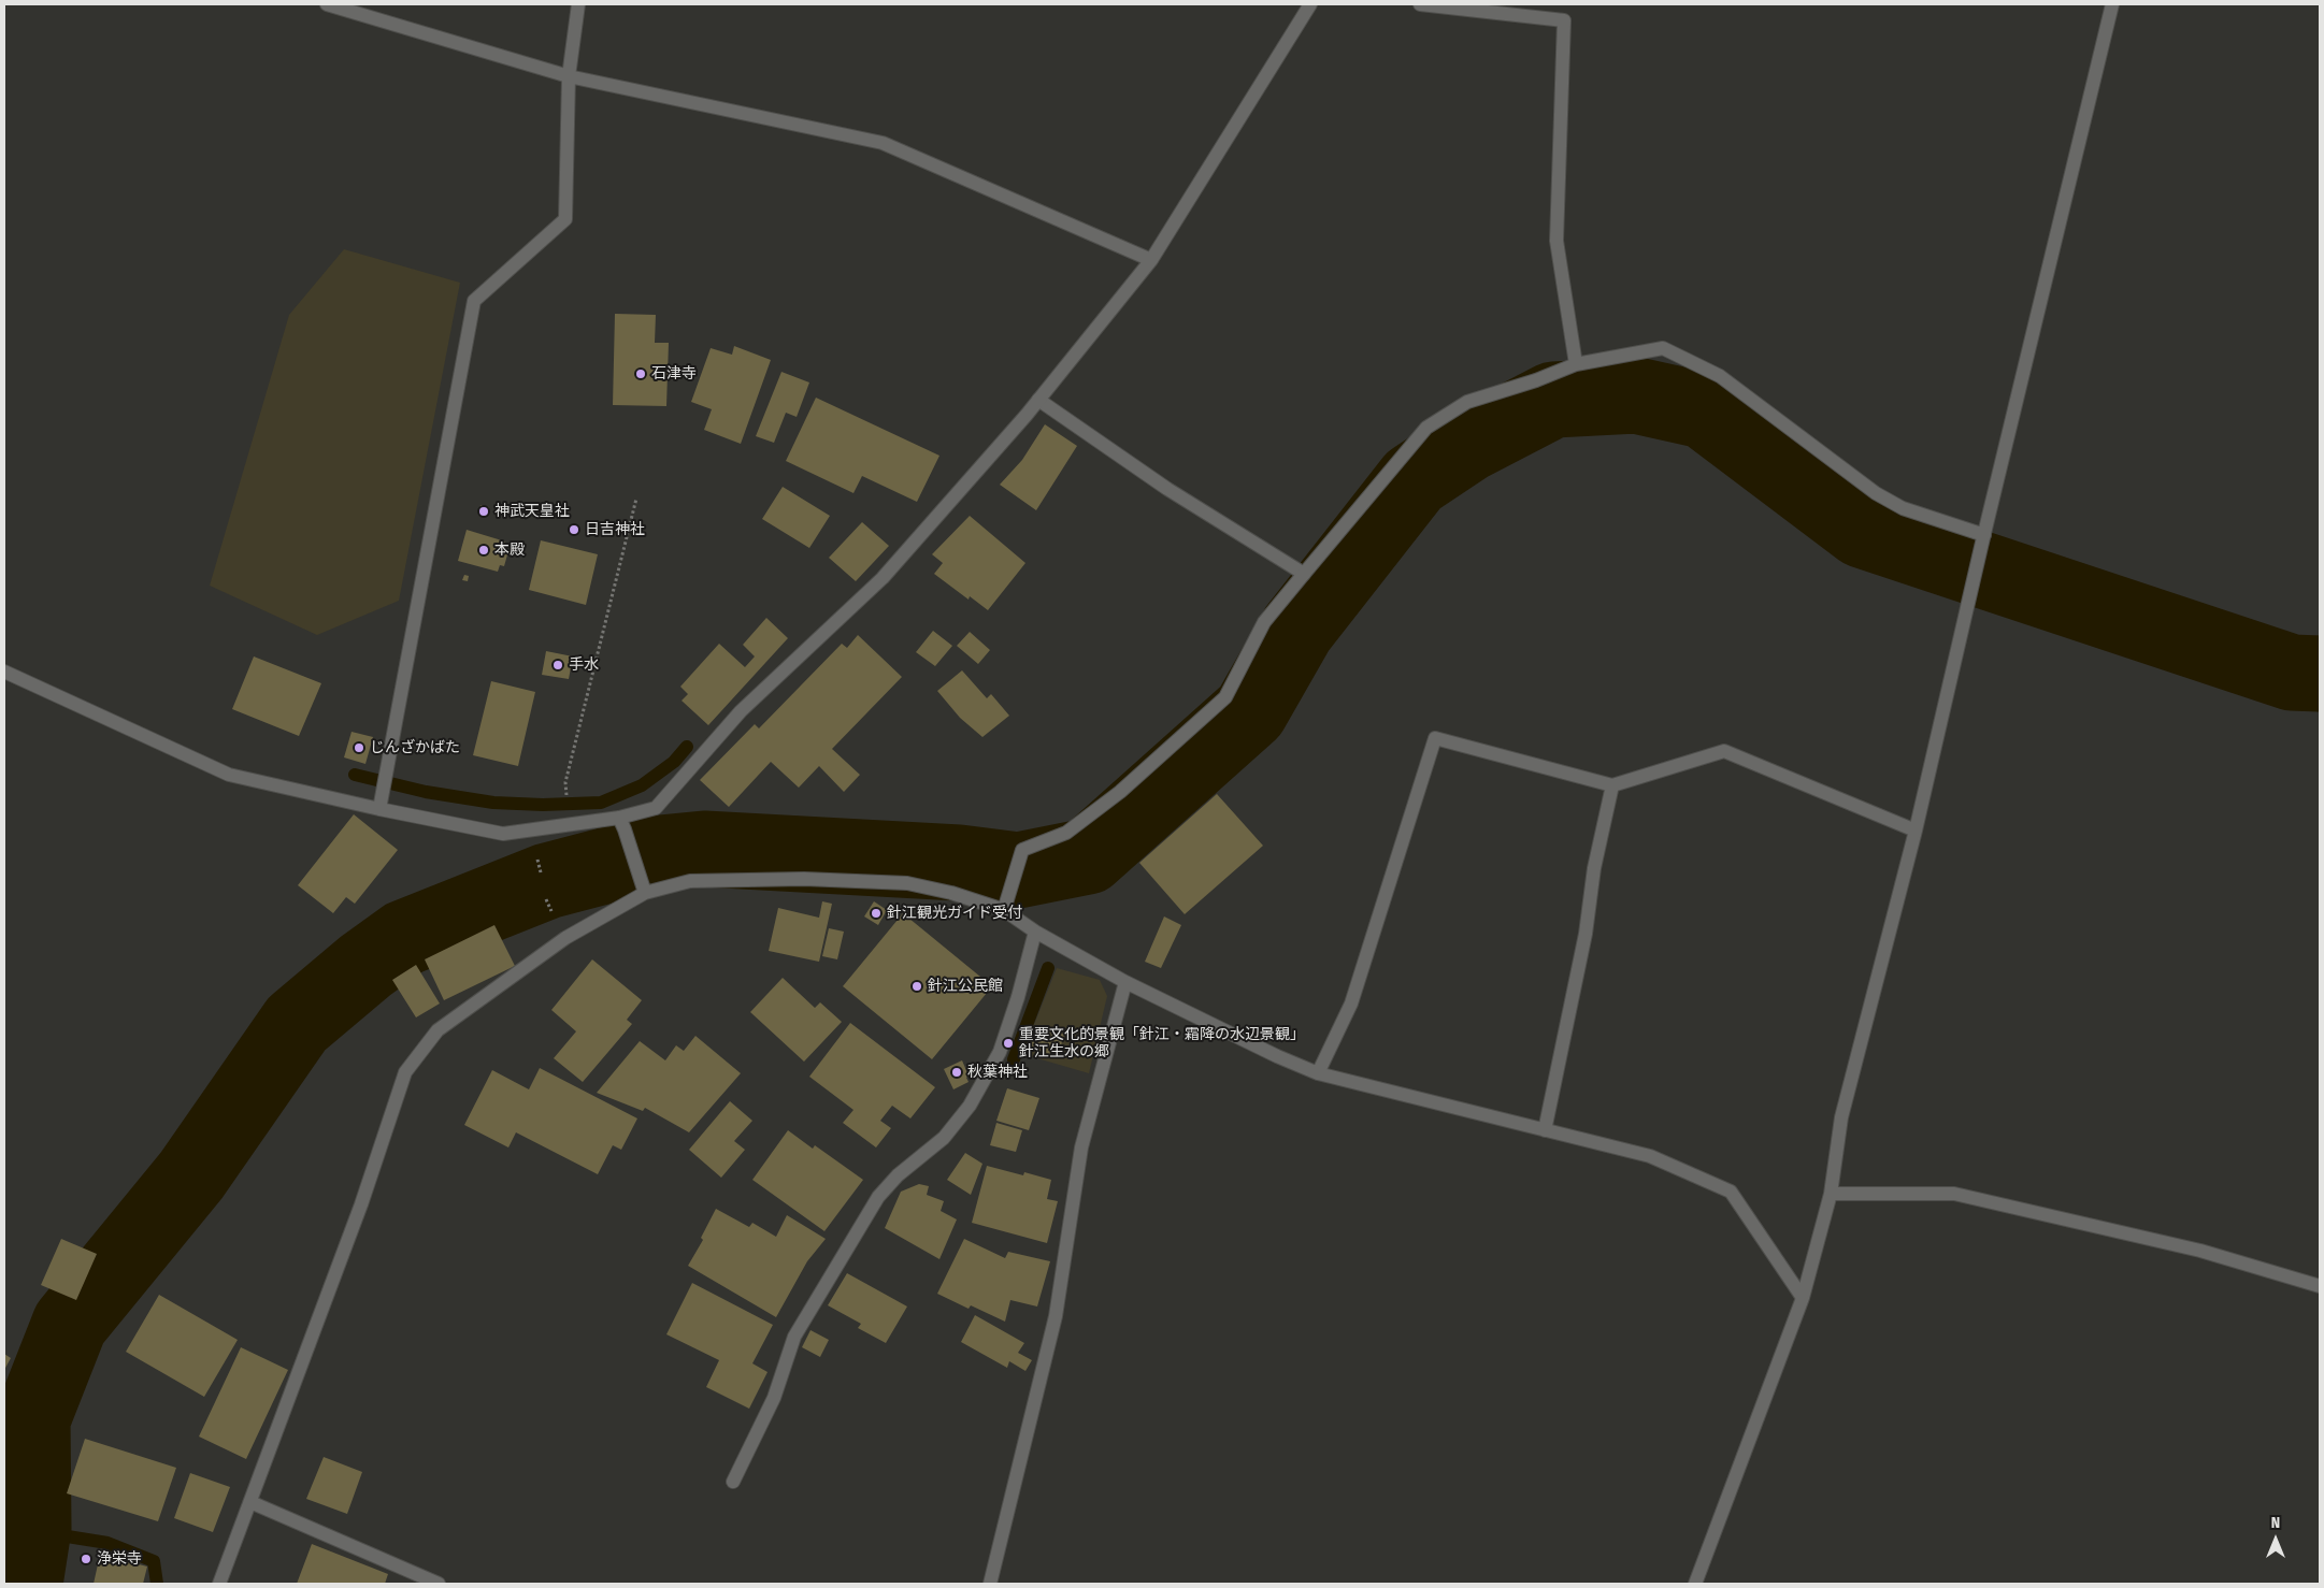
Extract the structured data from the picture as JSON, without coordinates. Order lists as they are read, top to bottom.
{
  "places": [
    "石津寺",
    "神武天皇社",
    "日吉神社",
    "本殿",
    "手水",
    "じんざかばた",
    "針江観光ガイド受付",
    "針江公民館",
    "重要文化的景観「針江・霜降の水辺景観」 針江生水の郷",
    "秋葉神社",
    "浄栄寺"
  ],
  "north": "top"
}
